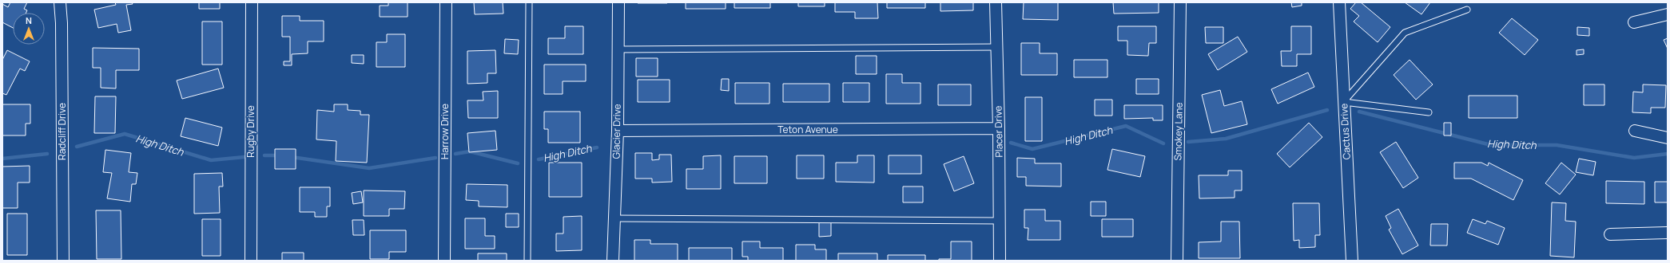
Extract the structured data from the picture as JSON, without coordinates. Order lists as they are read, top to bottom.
{
  "streets": {
    "street": [
      "Teton Avenue",
      "Radcliff Drive",
      "Rugby Drive",
      "Harrow Drive",
      "Glacier Drive",
      "Placer Drive",
      "Smokey Lane",
      "Cactus Drive"
    ]
  },
  "crossings": [
    ["Teton Avenue", "Glacier Drive"],
    ["Teton Avenue", "Placer Drive"]
  ],
  "water": ["High Ditch"],
  "north": "top"
}
